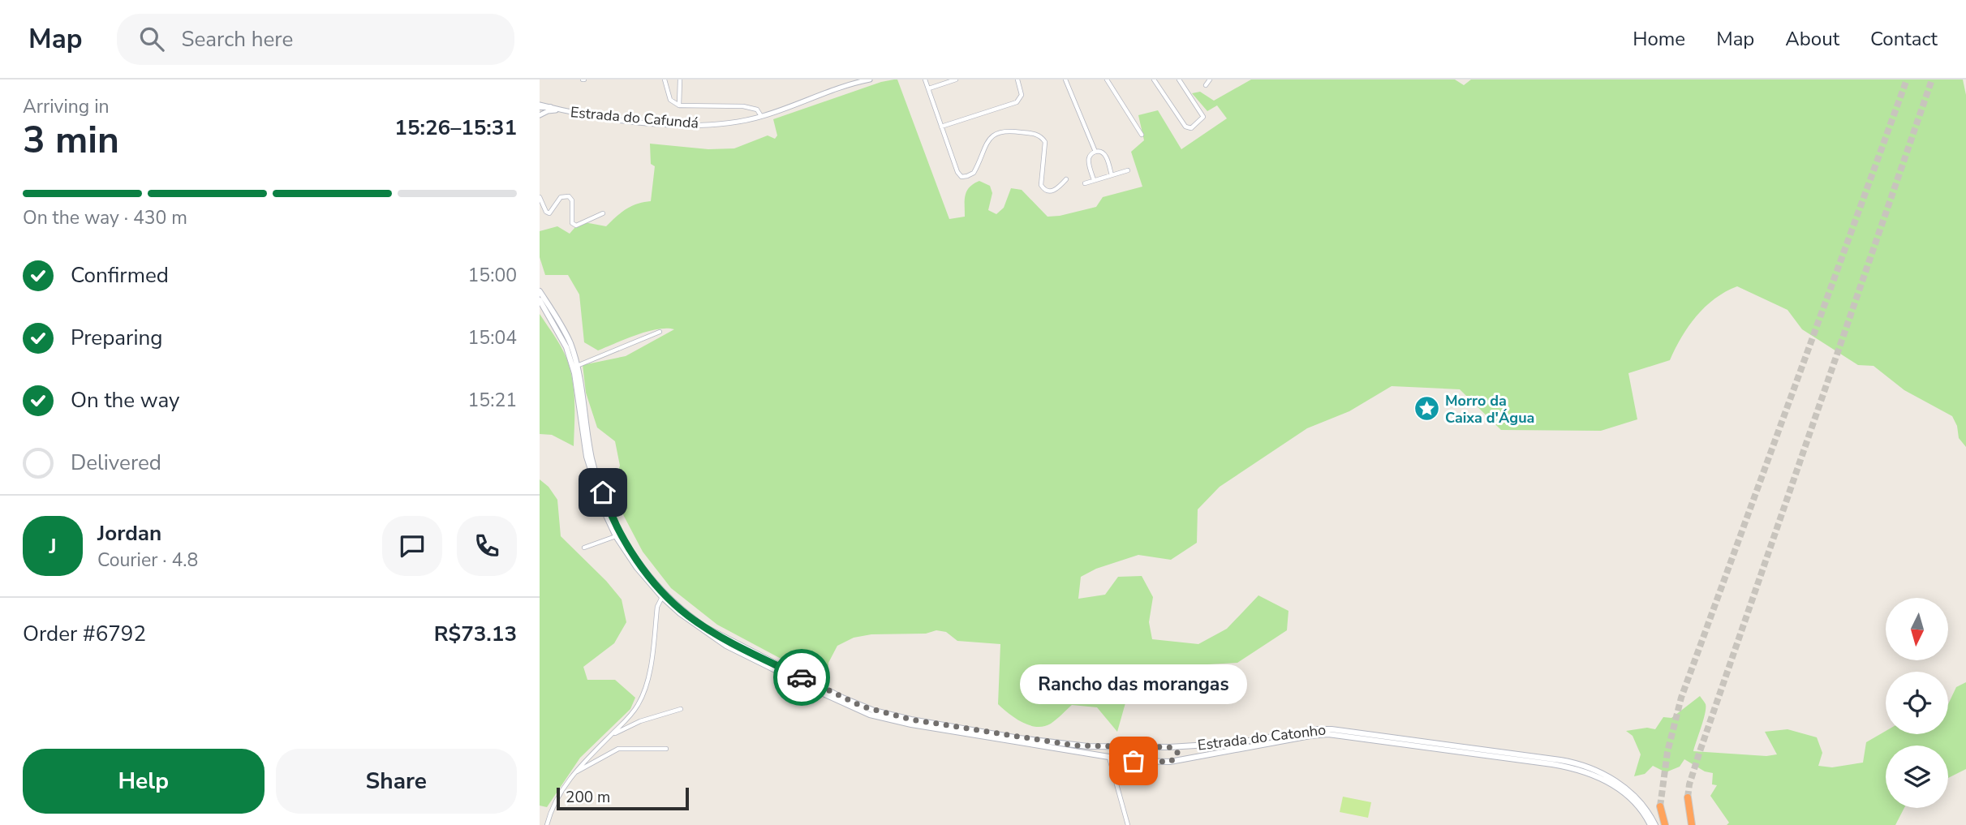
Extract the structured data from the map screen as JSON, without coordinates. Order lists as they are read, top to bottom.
{
  "streets": {
    "main road": ["Estrada do Catonho"],
    "street": ["Estrada do Cafundá"]
  },
  "places": {
    "place": ["Morro da Caixa d'Água"],
    "other": ["Rancho das morangas"]
  },
  "scale_bar": "200 m",
  "north": "bottom",
  "page": {
    "header": "Map",
    "search": "Search here",
    "nav": [
      "Home",
      "Map",
      "About",
      "Contact"
    ],
    "heading": ["3 min", "Arriving in", "15:26–15:31"],
    "panel": [
      "Jordan",
      "Courier · 4.8",
      "Order #6792",
      "R$73.13"
    ],
    "bar": "On the way · 430 m",
    "list": [
      ["Confirmed", "15:00"],
      ["Preparing", "15:04"],
      ["On the way", "15:21"],
      "Delivered"
    ],
    "round": "J",
    "bubble": "Rancho das morangas",
    "buttons": ["Help", "Share"],
    "scale": "200 m"
  }
}
